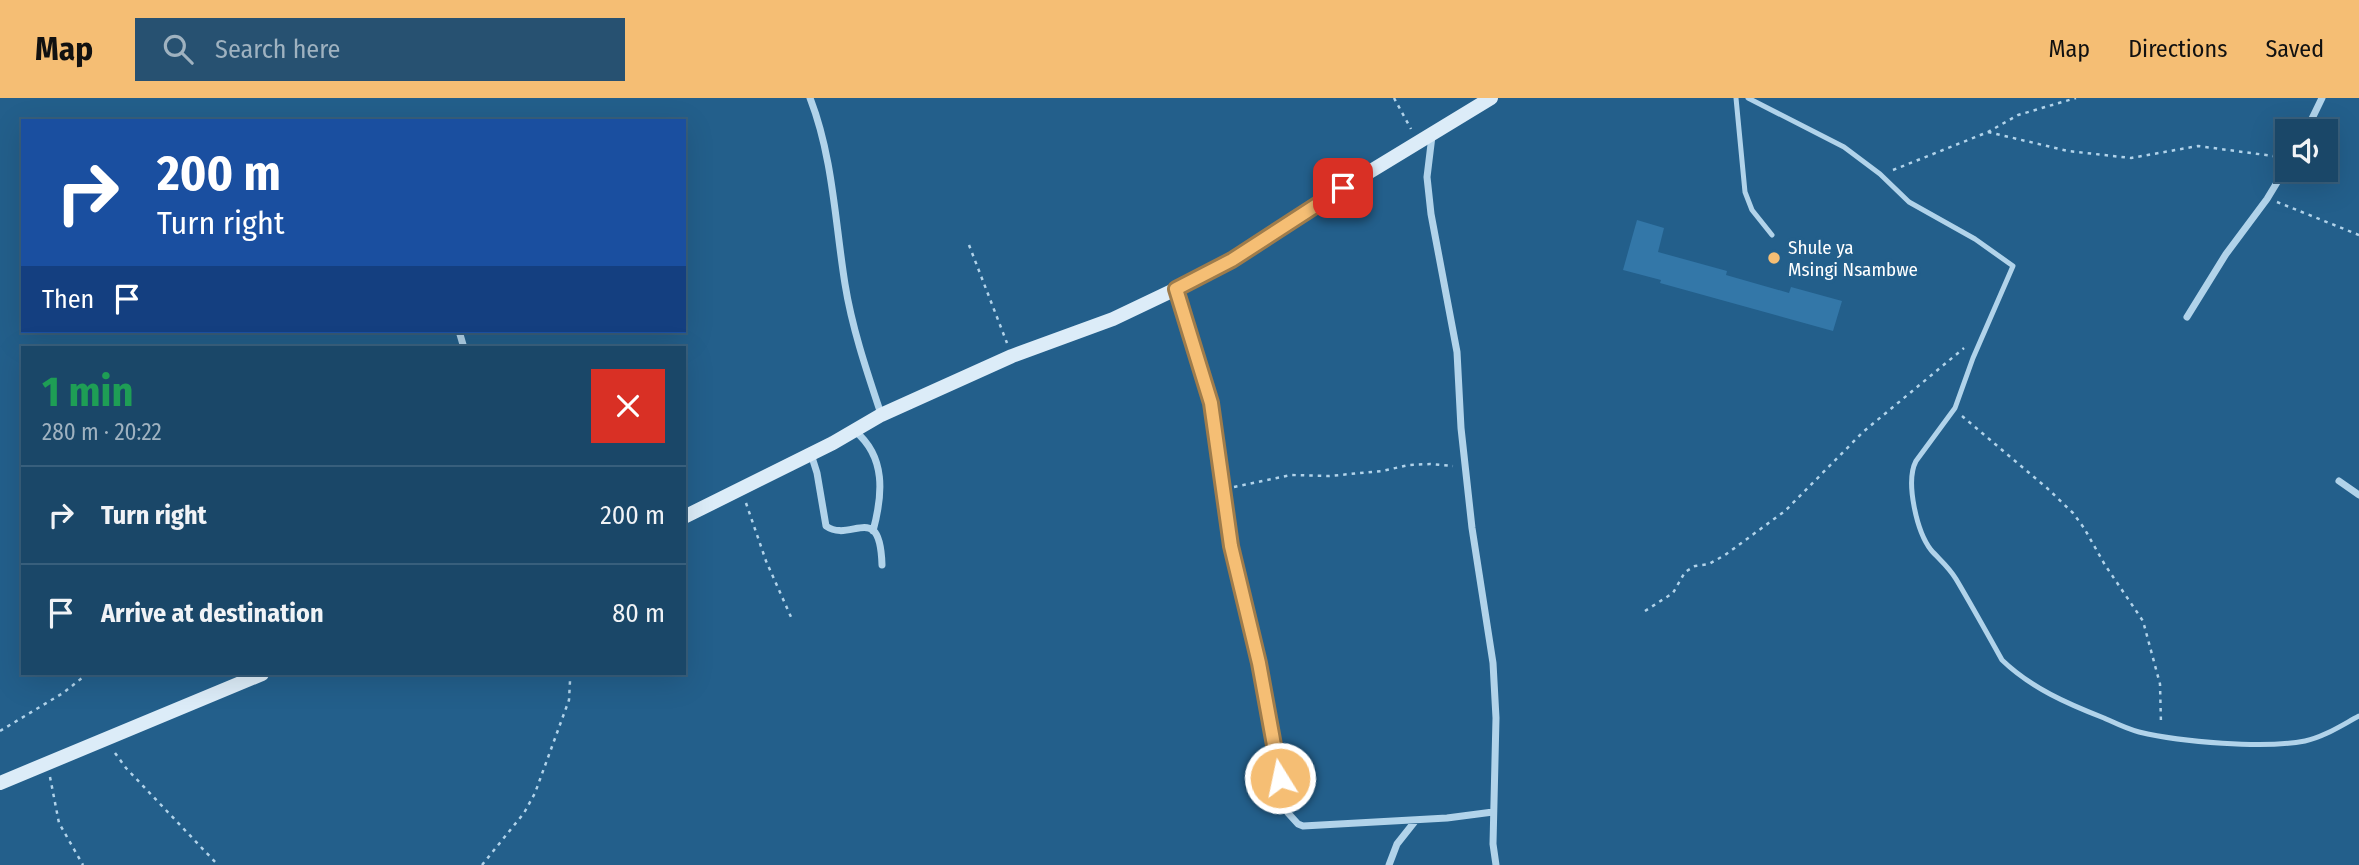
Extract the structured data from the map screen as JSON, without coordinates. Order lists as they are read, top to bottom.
{
  "places": ["Shule ya Msingi Nsambwe"],
  "page": {
    "header": "Map",
    "search": "Search here",
    "nav": ["Map", "Directions", "Saved"],
    "turn": ["200 m", "Turn right"],
    "then": "Then",
    "heading": ["1 min", "280 m · 20:22"],
    "list": [
      {
        "name": "Turn right",
        "value": "200 m"
      },
      {
        "name": "Arrive at destination",
        "value": "80 m"
      }
    ]
  }
}
